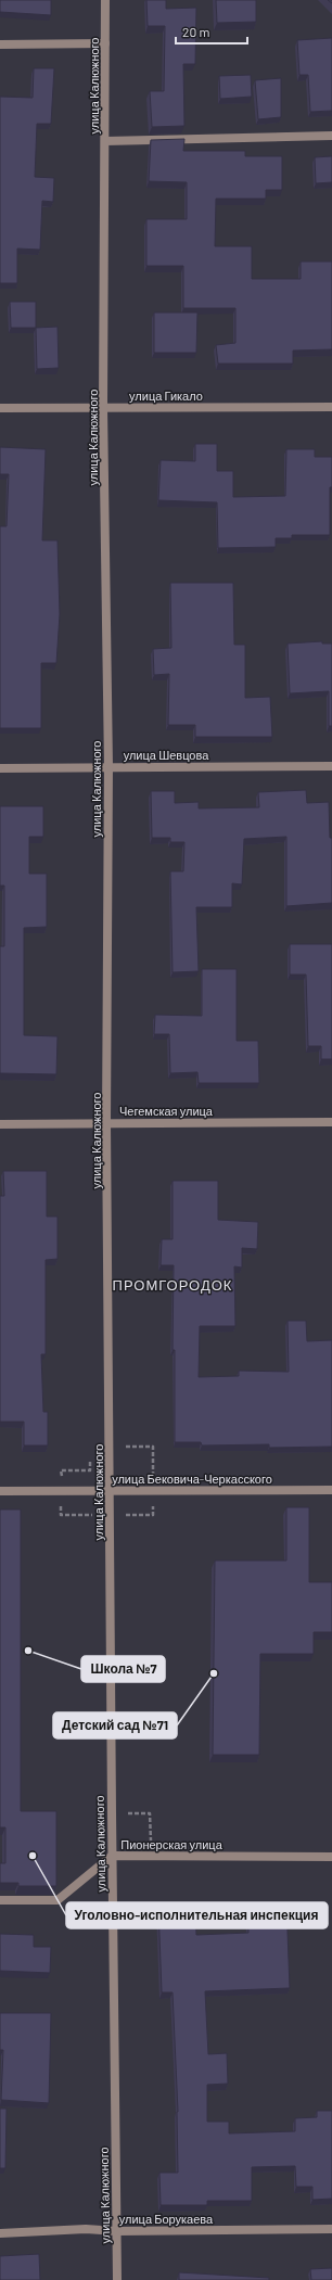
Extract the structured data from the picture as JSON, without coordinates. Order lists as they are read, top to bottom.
{
  "streets": {
    "street": [
      "улица Калюжного",
      "улица Гикало",
      "улица Шевцова",
      "Чегемская улица",
      "улица Бековича-Черкасского",
      "Пионерская улица",
      "улица Борукаева"
    ]
  },
  "crossings": [
    ["улица Калюжного", "улица Гикало"],
    ["улица Калюжного", "улица Шевцова"],
    ["улица Калюжного", "Чегемская улица"],
    ["улица Калюжного", "улица Бековича-Черкасского"],
    ["улица Калюжного", "Пионерская улица"],
    ["улица Калюжного", "улица Борукаева"]
  ],
  "districts": ["ПРОМГОРОДОК"],
  "places": ["Школа №7", "Детский сад №71", "Уголовно-исполнительная инспекция"],
  "scale_bar": "20 m"
}
